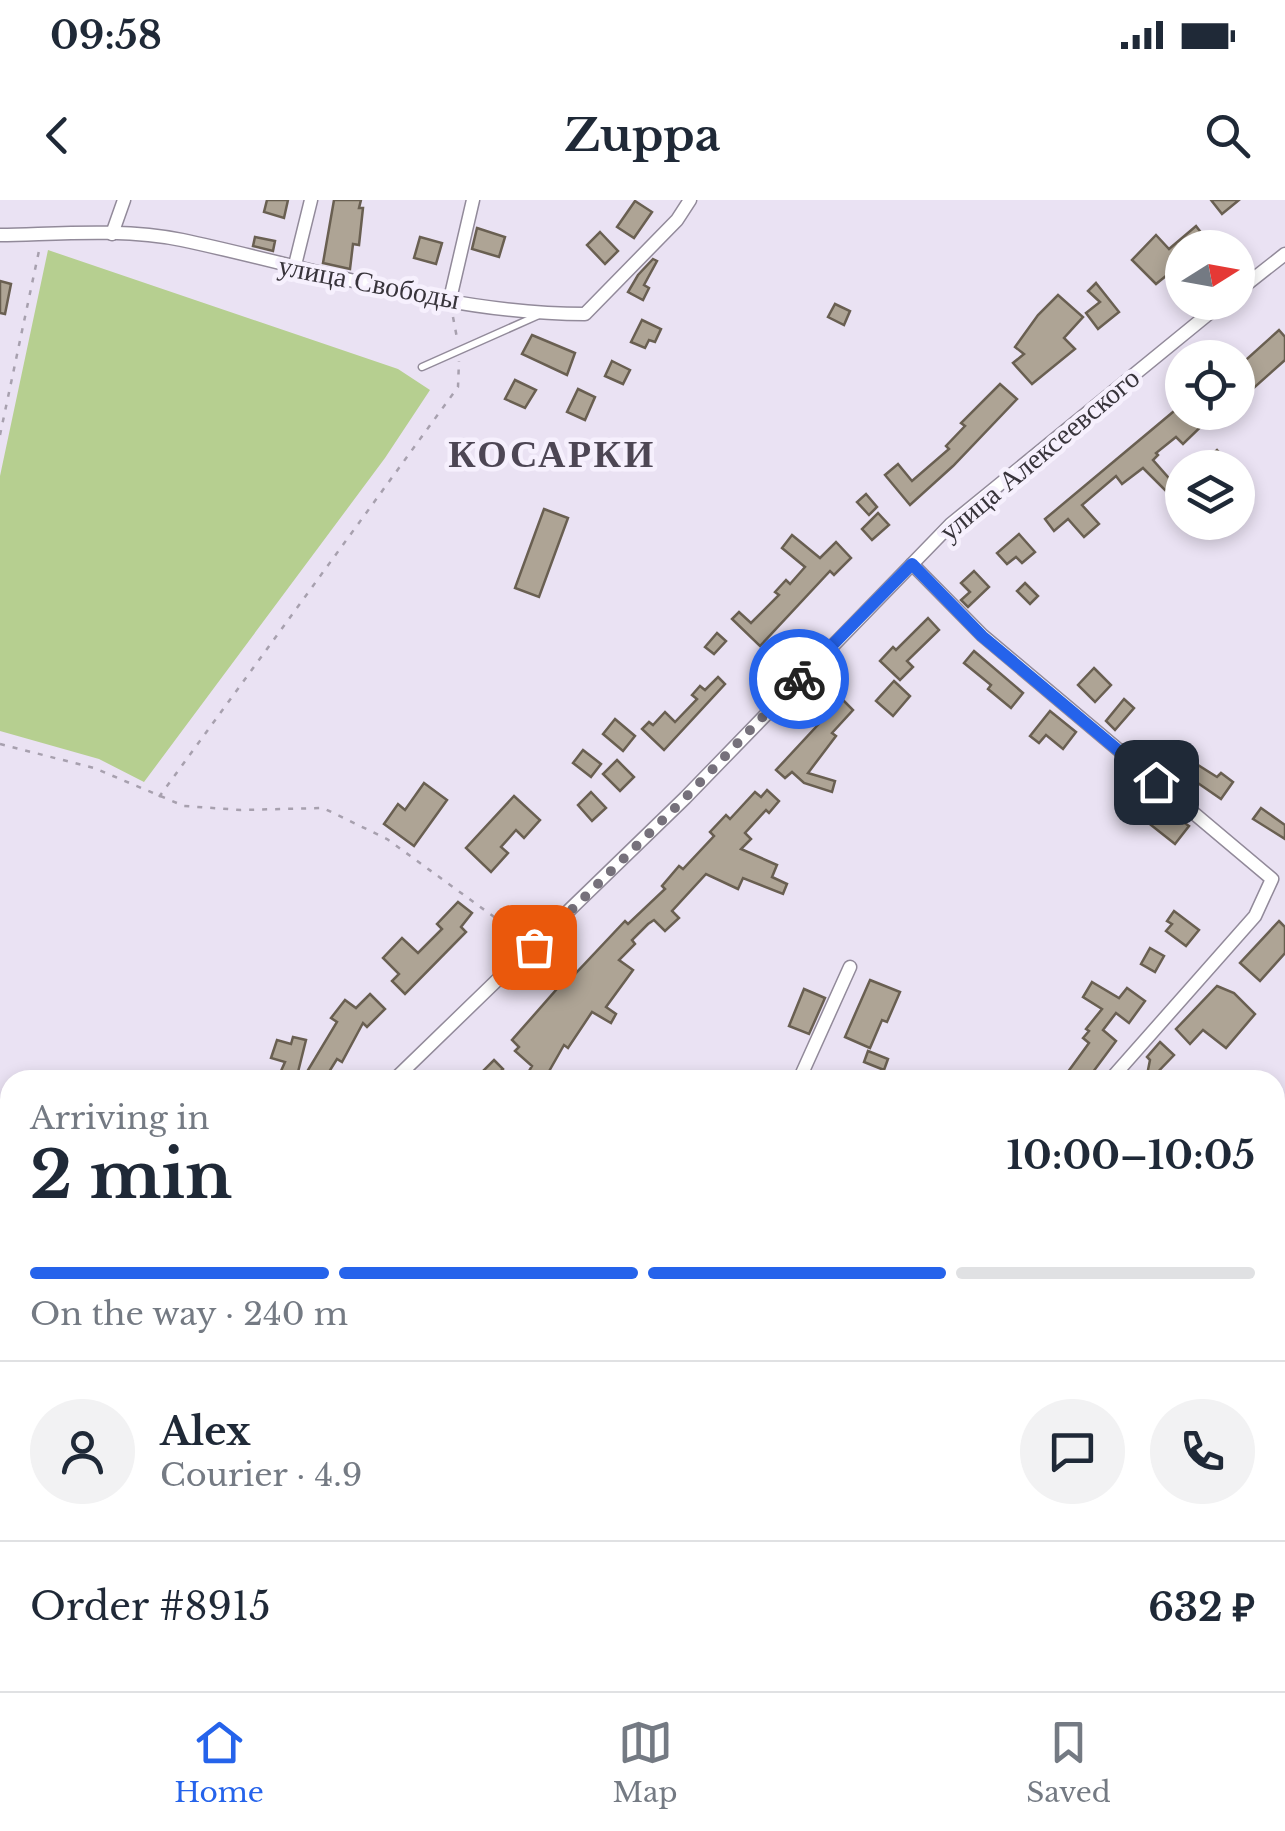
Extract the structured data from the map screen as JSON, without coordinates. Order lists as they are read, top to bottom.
{
  "streets": {
    "street": ["улица Свободы", "улица Алексеевского"]
  },
  "districts": ["КОСАРКИ"],
  "north": "right",
  "page": {
    "status": "09:58",
    "header": "Zuppa",
    "heading": ["2 min", "Arriving in", "10:00–10:05"],
    "panel": [
      "Alex",
      "Courier · 4.9",
      "Order #8915",
      "632 ₽"
    ],
    "bar": "On the way · 240 m",
    "tabs": ["Home", "Map", "Saved"]
  }
}
